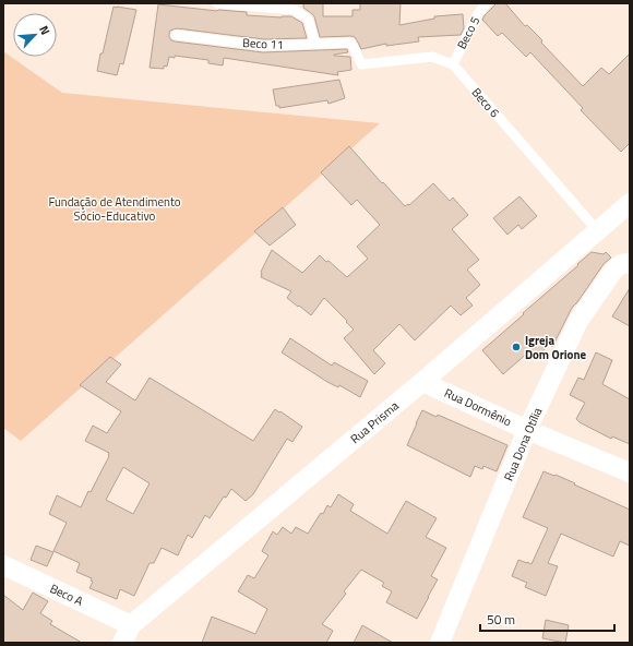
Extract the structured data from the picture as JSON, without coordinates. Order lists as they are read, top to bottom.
{
  "streets": {
    "street": [
      "Rua Dormênio",
      "Rua Prisma",
      "Rua Dona Otília",
      "Beco A"
    ],
    "lane": ["Beco 5", "Beco 11", "Beco 6"]
  },
  "crossings": [
    ["Beco 5", "Beco 6"],
    ["Beco 11", "Beco 6"],
    ["Beco 6", "Rua Prisma"],
    ["Rua Dormênio", "Rua Prisma"],
    ["Rua Dormênio", "Rua Dona Otília"],
    ["Rua Prisma", "Beco A"]
  ],
  "parks": ["Fundação de Atendimento Sócio-Educativo"],
  "places": ["Igreja Dom Orione"],
  "scale_bar": "50 m",
  "north": "top right"
}
